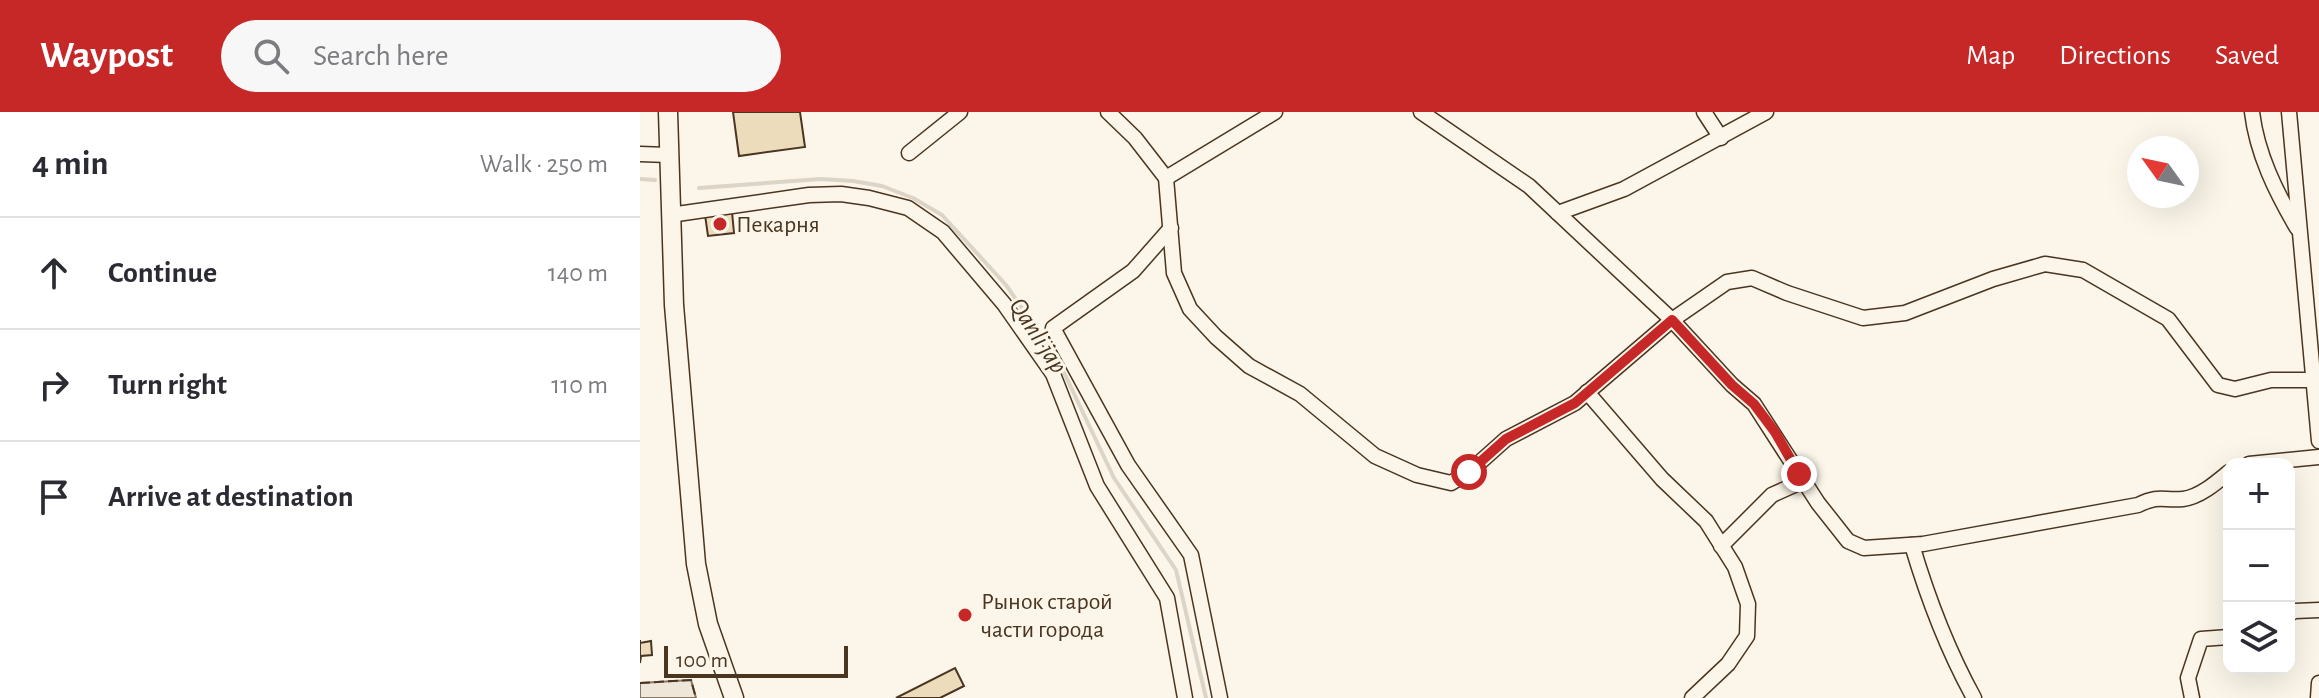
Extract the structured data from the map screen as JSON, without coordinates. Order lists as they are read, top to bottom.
{
  "water": ["Qanli jap"],
  "places": ["Пекарня", "Рынок старой части города"],
  "scale_bar": "100 m",
  "north": "top left",
  "page": {
    "header": "Waypost",
    "search": "Search here",
    "nav": ["Map", "Directions", "Saved"],
    "heading": ["4 min", "Walk · 250 m"],
    "list": [
      ["Continue", "140 m"],
      ["Turn right", "110 m"],
      "Arrive at destination"
    ],
    "map_buttons": ["+", "−"],
    "scale": "100 m"
  }
}
